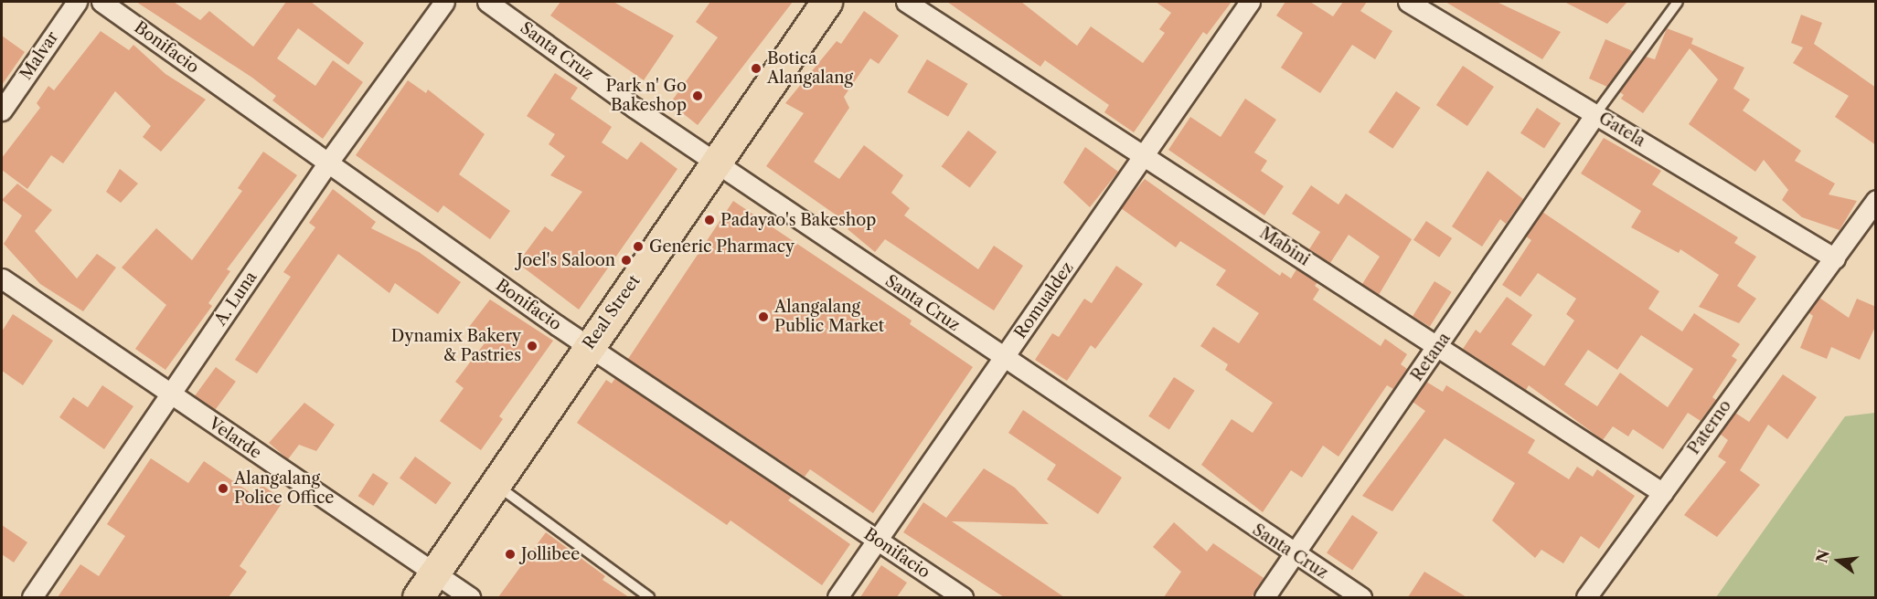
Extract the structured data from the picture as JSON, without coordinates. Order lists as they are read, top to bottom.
{
  "streets": {
    "highway": ["Real Street"],
    "street": [
      "Bonifacio",
      "Santa Cruz",
      "Malvar",
      "Gatela",
      "Mabini",
      "A. Luna",
      "Romualdez",
      "Retana",
      "Paterno",
      "Velarde"
    ]
  },
  "crossings": [
    ["Bonifacio", "A. Luna"],
    ["Bonifacio", "Romualdez"],
    ["Bonifacio", "Real Street"],
    ["Santa Cruz", "Romualdez"],
    ["Santa Cruz", "Real Street"],
    ["Santa Cruz", "Retana"],
    ["Gatela", "Retana"],
    ["Gatela", "Paterno"],
    ["Mabini", "Romualdez"],
    ["Mabini", "Retana"],
    ["Mabini", "Paterno"],
    ["A. Luna", "Velarde"],
    ["Real Street", "Velarde"]
  ],
  "places": [
    "Botica Alangalang",
    "Park n' Go Bakeshop",
    "Padayao's Bakeshop",
    "Generic Pharmacy",
    "Joel's Saloon",
    "Alangalang Public Market",
    "Dynamix Bakery & Pastries",
    "Alangalang Police Office",
    "Jollibee"
  ],
  "north": "left"
}
